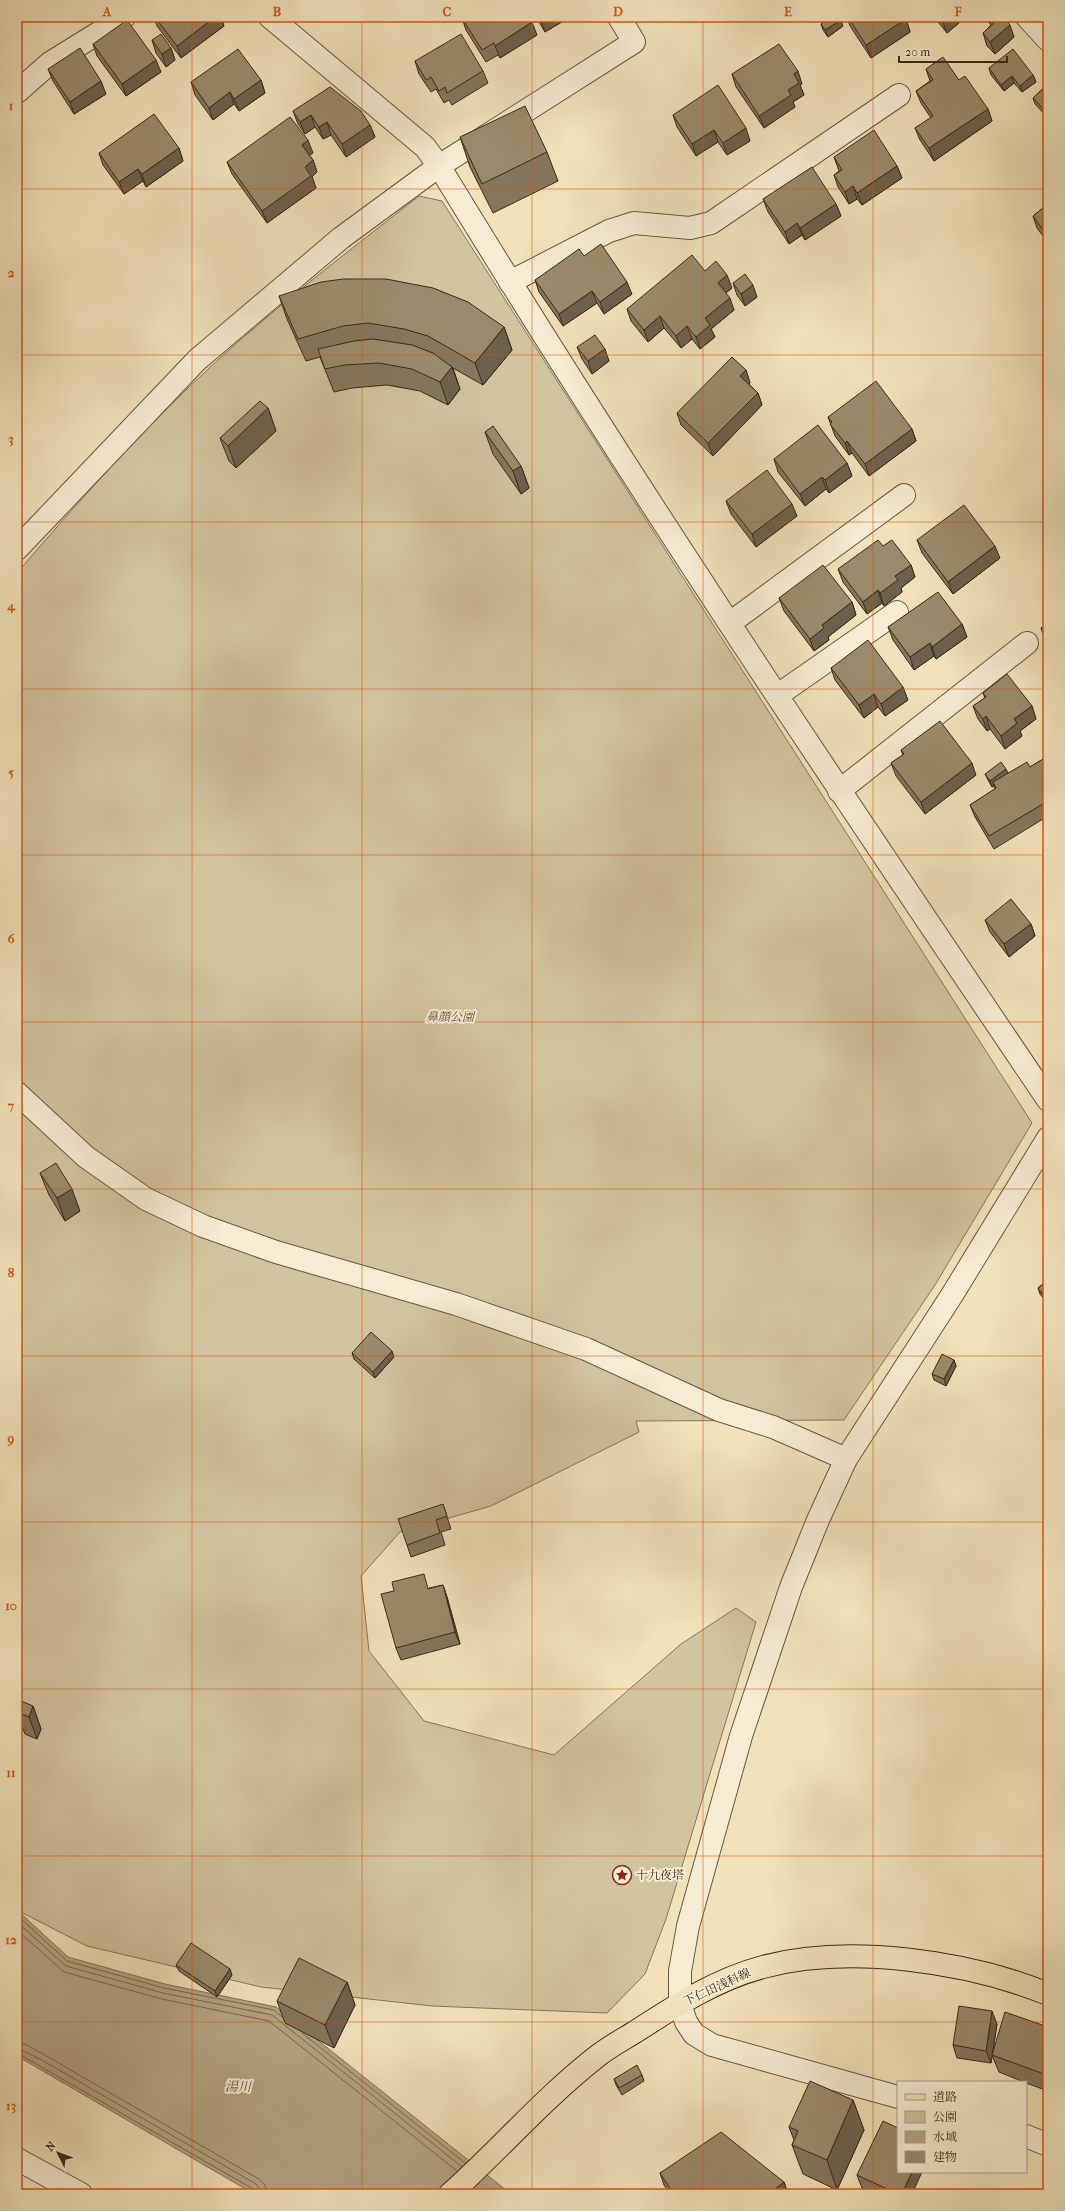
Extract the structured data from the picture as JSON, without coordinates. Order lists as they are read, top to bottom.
{
  "streets": {
    "main road": ["下仁田浅科線"]
  },
  "water": ["湯川"],
  "parks": ["鼻顔公園"],
  "places": {
    "place": ["十九夜塔"]
  },
  "legend": [
    "道路",
    "公園",
    "水域",
    "建物"
  ],
  "scale_bar": "20 m",
  "north": "top left",
  "grid": {
    "columns": [
      "A",
      "B",
      "C",
      "D",
      "E",
      "F"
    ],
    "rows": [
      "1",
      "2",
      "3",
      "4",
      "5",
      "6",
      "7",
      "8",
      "9",
      "10",
      "11",
      "12",
      "13"
    ]
  }
}
